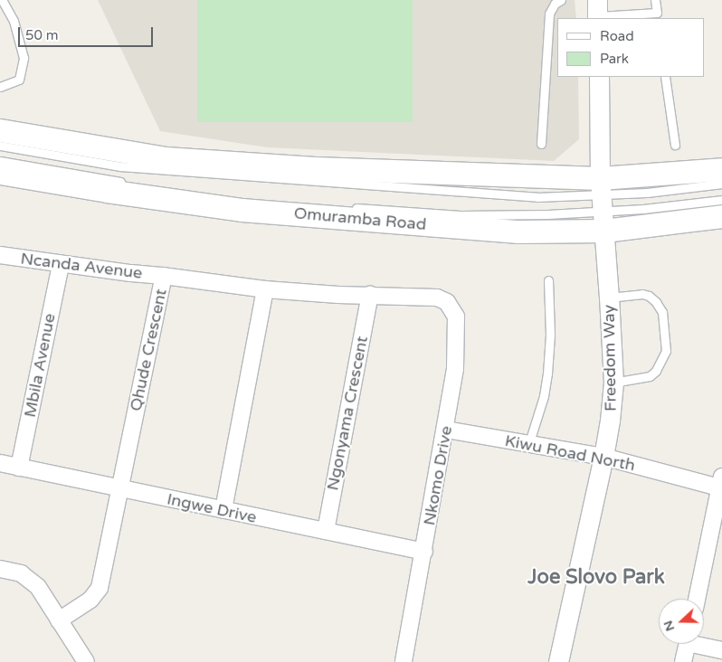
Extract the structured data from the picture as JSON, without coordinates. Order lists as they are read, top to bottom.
{
  "streets": {
    "main road": ["Omuramba Road"],
    "street": [
      "Ncanda Avenue",
      "Qhude Crescent",
      "Freedom Way",
      "Mbila Avenue",
      "Ngonyama Crescent",
      "Kiwu Road North",
      "Nkomo Drive",
      "Ingwe Drive"
    ]
  },
  "crossings": [
    ["Omuramba Road", "Freedom Way"],
    ["Ncanda Avenue", "Qhude Crescent"],
    ["Ncanda Avenue", "Mbila Avenue"],
    ["Qhude Crescent", "Ingwe Drive"],
    ["Freedom Way", "Kiwu Road North"],
    ["Mbila Avenue", "Ingwe Drive"],
    ["Ngonyama Crescent", "Nkomo Drive"],
    ["Ngonyama Crescent", "Ingwe Drive"],
    ["Kiwu Road North", "Nkomo Drive"],
    ["Nkomo Drive", "Ingwe Drive"]
  ],
  "districts": ["Joe Slovo Park"],
  "legend": ["Road", "Park"],
  "scale_bar": "50 m",
  "north": "left"
}
